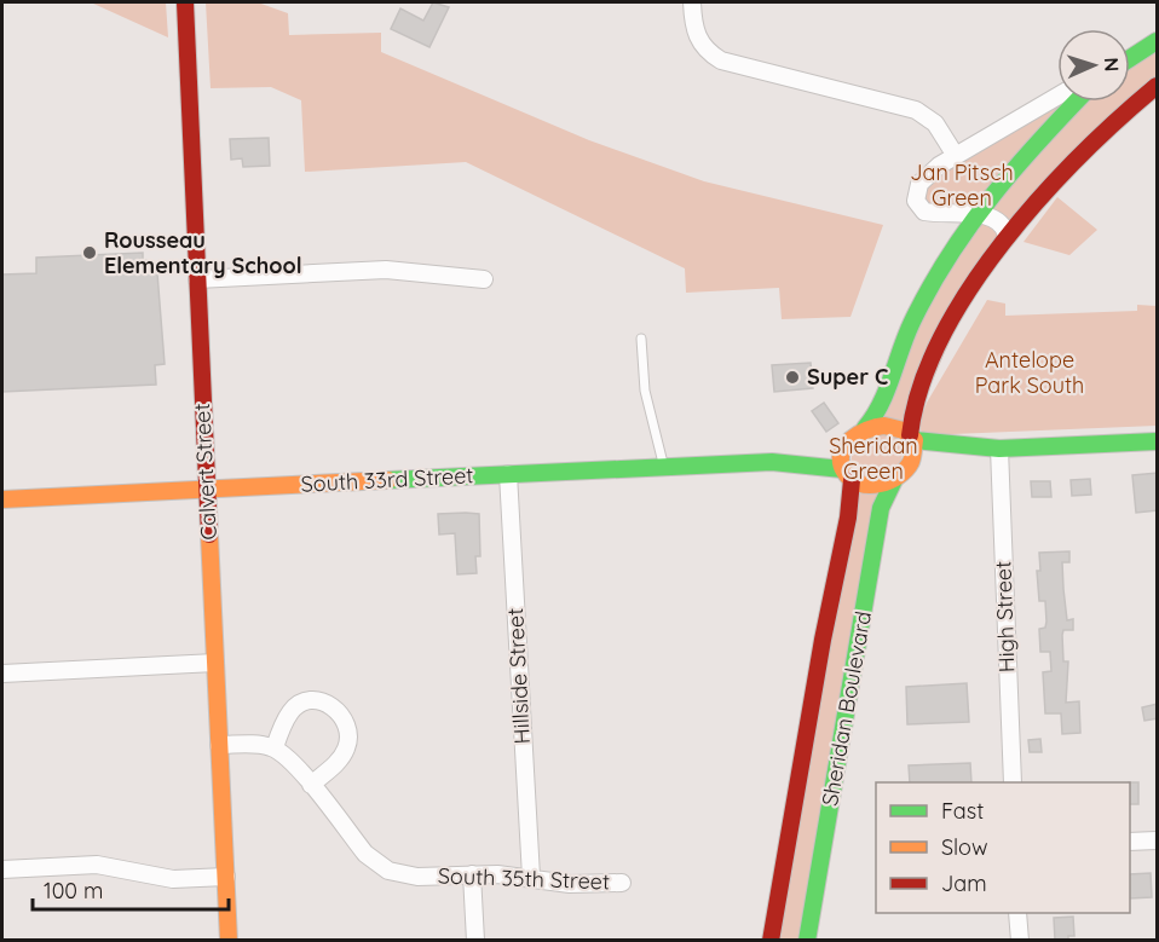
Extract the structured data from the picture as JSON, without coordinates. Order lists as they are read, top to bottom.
{
  "streets": {
    "main road": ["Calvert Street", "South 33rd Street", "Sheridan Boulevard"],
    "street": ["High Street", "Hillside Street", "South 35th Street"]
  },
  "crossings": [
    ["Calvert Street", "South 33rd Street"],
    ["South 33rd Street", "Hillside Street"],
    ["South 33rd Street", "Sheridan Boulevard"],
    ["Hillside Street", "South 35th Street"]
  ],
  "parks": ["Jan Pitsch Green", "Antelope Park South", "Sheridan Green"],
  "places": ["Rousseau Elementary School", "Super C"],
  "legend": ["Fast", "Slow", "Jam"],
  "scale_bar": "100 m",
  "north": "right"
}
